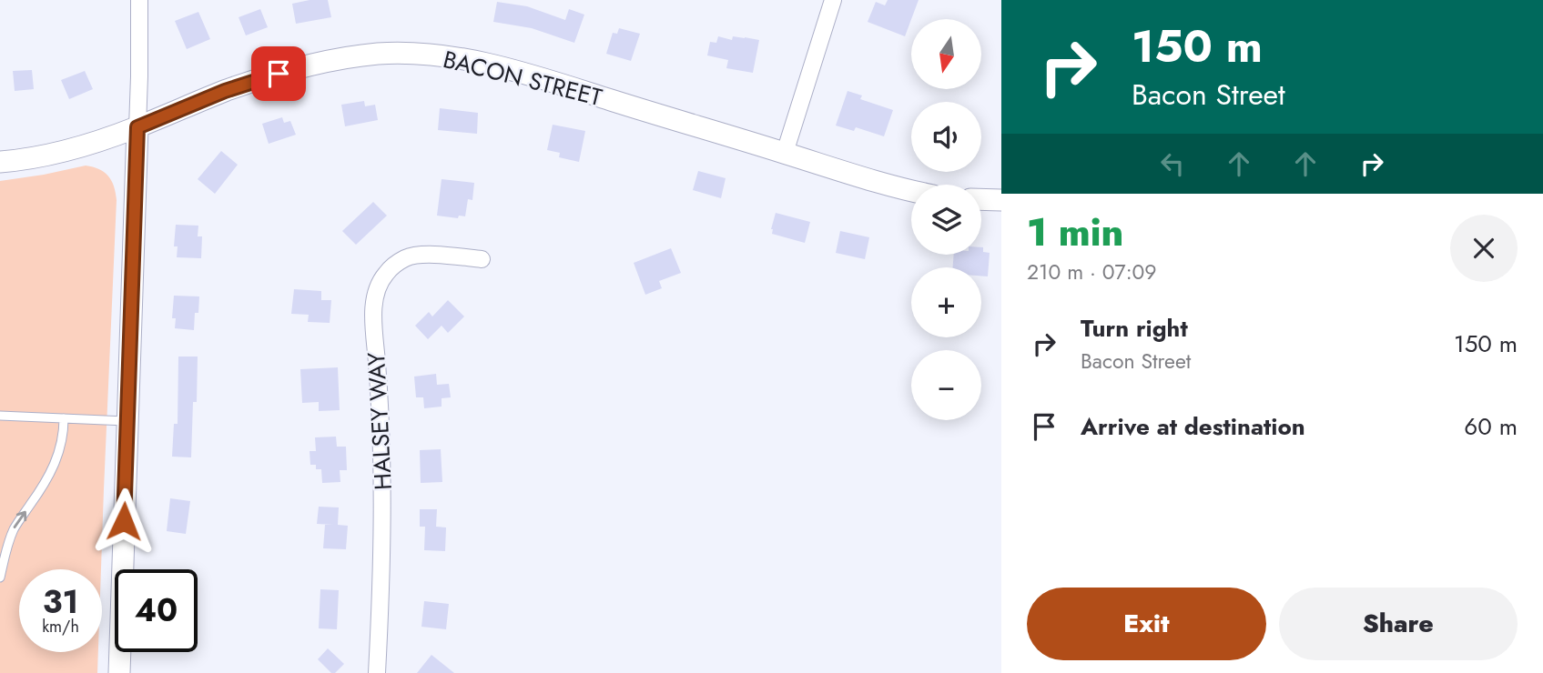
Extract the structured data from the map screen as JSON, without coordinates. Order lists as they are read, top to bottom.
{
  "streets": {
    "street": ["BACON STREET", "HALSEY WAY"]
  },
  "north": "bottom",
  "page": {
    "turn": ["150 m", "Bacon Street"],
    "map_buttons": ["+", "−"],
    "heading": ["1 min", "210 m · 07:09"],
    "list": [
      {
        "name": "Turn right",
        "note": "Bacon Street",
        "value": "150 m"
      },
      {
        "name": "Arrive at destination",
        "value": "60 m"
      }
    ],
    "speed": "31 km/h",
    "limit": "40",
    "buttons": ["Exit", "Share"]
  }
}
